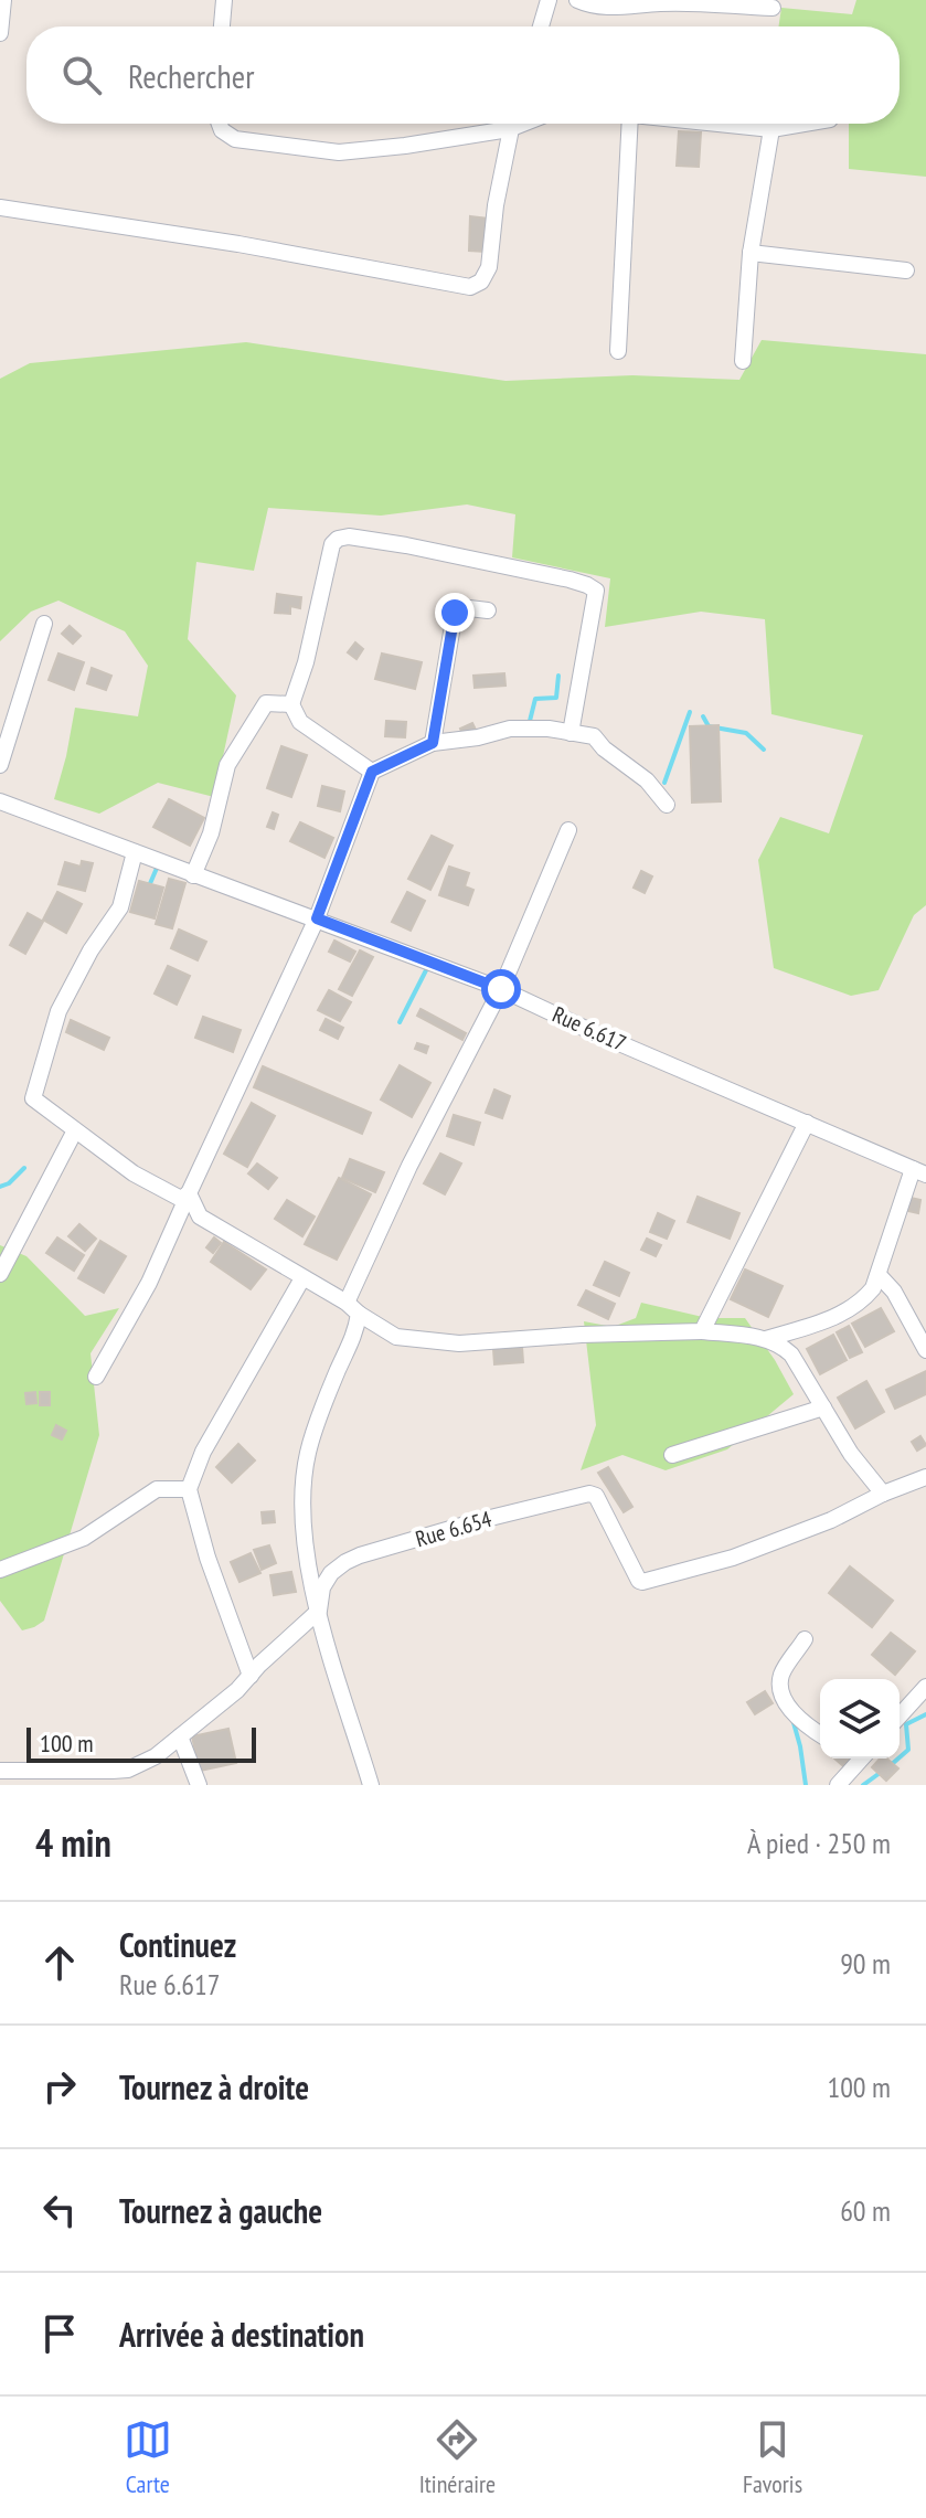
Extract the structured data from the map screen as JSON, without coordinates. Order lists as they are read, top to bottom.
{
  "streets": {
    "street": ["Rue 6.617", "Rue 6.654"]
  },
  "scale_bar": "100 m",
  "page": {
    "search": "Rechercher",
    "scale": "100 m",
    "heading": ["4 min", "À pied · 250 m"],
    "list": [
      ["Continuez", "Rue 6.617", "90 m"],
      ["Tournez à droite", "100 m"],
      ["Tournez à gauche", "60 m"],
      "Arrivée à destination"
    ],
    "nav": ["Carte", "Itinéraire", "Favoris"]
  }
}
